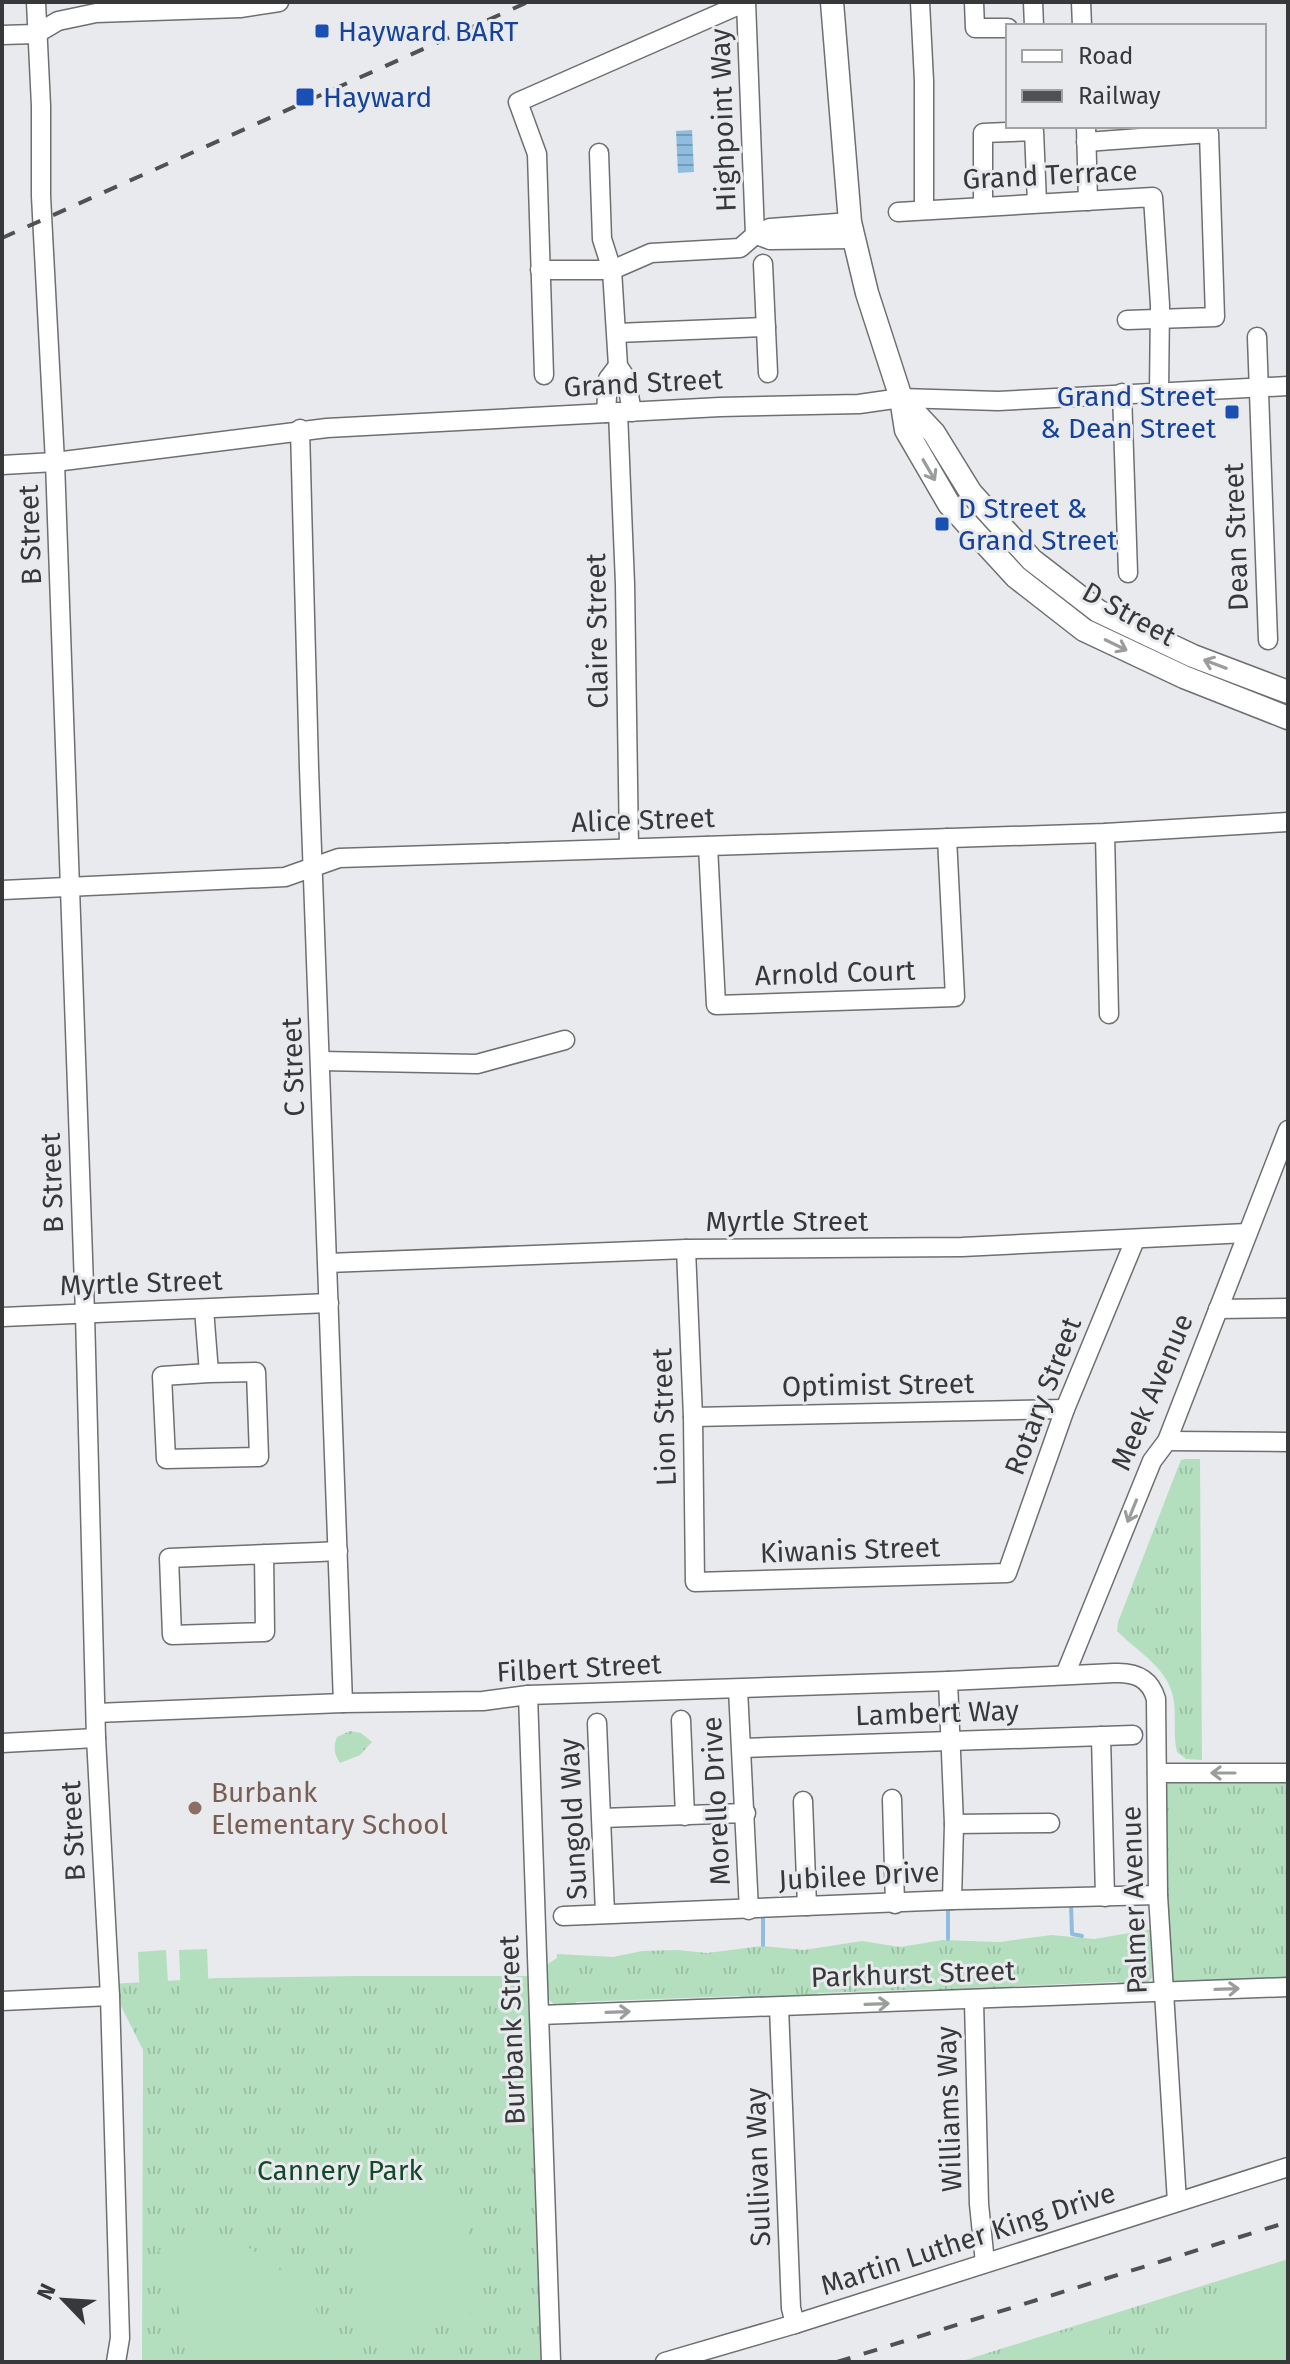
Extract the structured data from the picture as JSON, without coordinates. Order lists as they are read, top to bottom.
{
  "streets": {
    "main road": ["D Street"],
    "street": [
      "Highpoint Way",
      "Grand Terrace",
      "Grand Street",
      "B Street",
      "Dean Street",
      "Claire Street",
      "Alice Street",
      "Arnold Court",
      "C Street",
      "Myrtle Street",
      "Optimist Street",
      "Meek Avenue",
      "Rotary Street",
      "Lion Street",
      "Kiwanis Street",
      "Filbert Street",
      "Lambert Way",
      "Morello Drive",
      "Sungold Way",
      "Jubilee Drive",
      "Palmer Avenue",
      "Parkhurst Street",
      "Burbank Street",
      "Williams Way",
      "Sullivan Way",
      "Martin Luther King Drive"
    ]
  },
  "crossings": [
    ["Grand Terrace", "Grand Street"],
    ["Grand Street", "B Street"],
    ["Grand Street", "Dean Street"],
    ["Grand Street", "D Street"],
    ["Grand Street", "Claire Street"],
    ["Grand Street", "C Street"],
    ["B Street", "Alice Street"],
    ["B Street", "Myrtle Street"],
    ["B Street", "Filbert Street"],
    ["Claire Street", "Alice Street"],
    ["Alice Street", "Arnold Court"],
    ["Alice Street", "C Street"],
    ["C Street", "Myrtle Street"],
    ["C Street", "Filbert Street"],
    ["Myrtle Street", "Meek Avenue"],
    ["Myrtle Street", "Rotary Street"],
    ["Myrtle Street", "Lion Street"],
    ["Optimist Street", "Rotary Street"],
    ["Optimist Street", "Lion Street"],
    ["Meek Avenue", "Filbert Street"],
    ["Meek Avenue", "Palmer Avenue"],
    ["Rotary Street", "Kiwanis Street"],
    ["Lion Street", "Kiwanis Street"],
    ["Filbert Street", "Morello Drive"],
    ["Filbert Street", "Palmer Avenue"],
    ["Filbert Street", "Burbank Street"],
    ["Lambert Way", "Morello Drive"],
    ["Morello Drive", "Jubilee Drive"],
    ["Sungold Way", "Jubilee Drive"],
    ["Jubilee Drive", "Palmer Avenue"],
    ["Palmer Avenue", "Parkhurst Street"],
    ["Palmer Avenue", "Martin Luther King Drive"],
    ["Parkhurst Street", "Burbank Street"],
    ["Parkhurst Street", "Williams Way"],
    ["Parkhurst Street", "Sullivan Way"],
    ["Williams Way", "Martin Luther King Drive"],
    ["Sullivan Way", "Martin Luther King Drive"]
  ],
  "one_way": ["Meek Avenue", "Parkhurst Street"],
  "parks": ["Cannery Park"],
  "places": {
    "transit": [
      "Hayward BART",
      "Hayward",
      "Grand Street & Dean Street",
      "D Street & Grand Street"
    ],
    "other": ["Burbank Elementary School"]
  },
  "legend": ["Road", "Railway"],
  "north": "top left"
}
